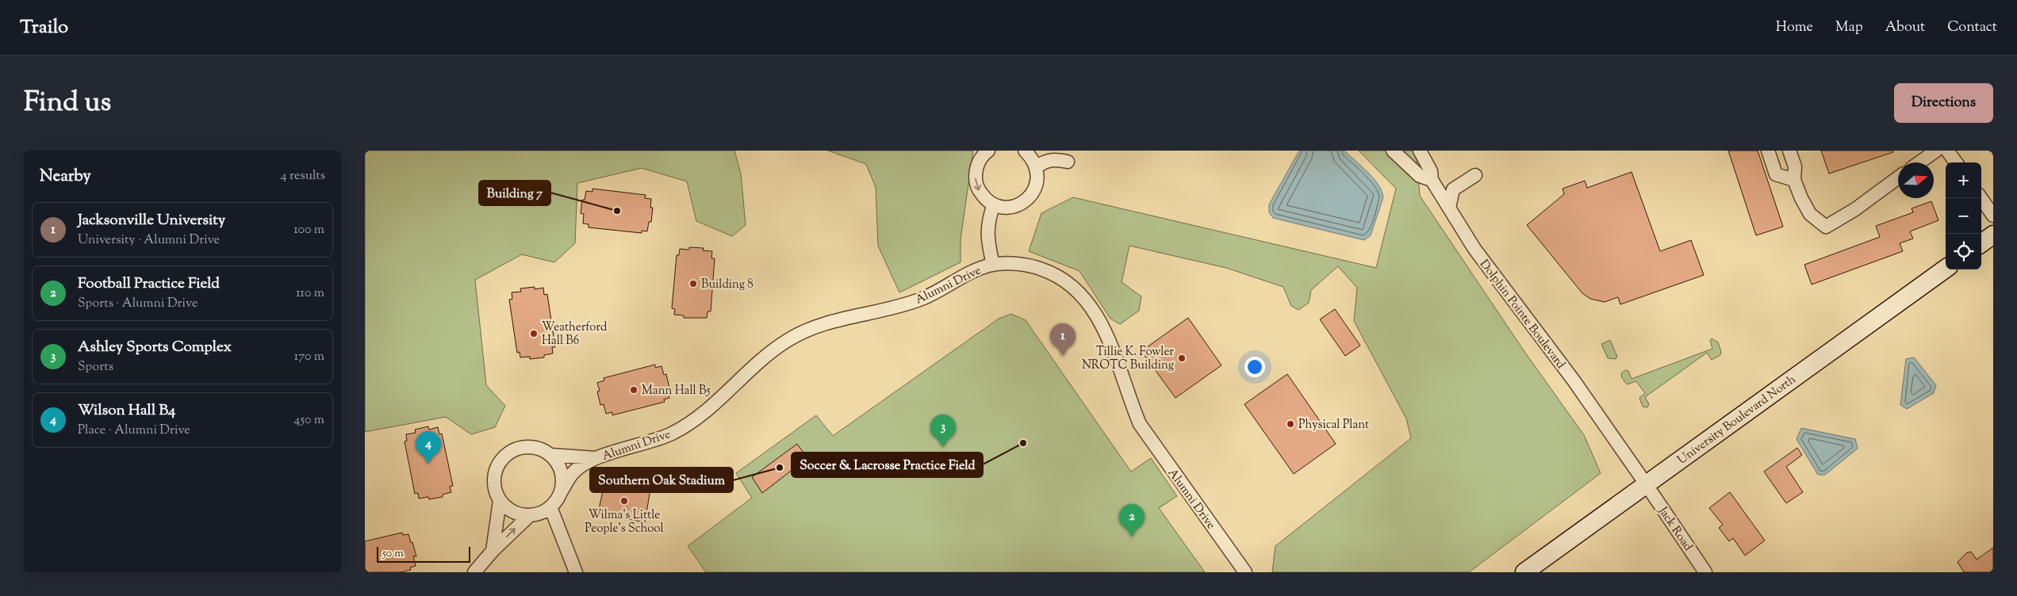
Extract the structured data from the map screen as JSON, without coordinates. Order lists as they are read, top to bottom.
{
  "streets": {
    "main road": ["University Boulevard North"],
    "street": ["Alumni Drive", "Dolphin Pointe Boulevard", "Jack Road"]
  },
  "crossings": [
    ["Dolphin Pointe Boulevard", "University Boulevard North"],
    ["Dolphin Pointe Boulevard", "Jack Road"],
    ["University Boulevard North", "Jack Road"]
  ],
  "places": [
    "Building 7",
    "Building 8",
    "Weatherford Hall B6",
    "Tillie K. Fowler NROTC Building",
    "Mann Hall B5",
    "Physical Plant",
    "Soccer & Lacrosse Practice Field",
    "Southern Oak Stadium",
    "Wilma's Little People's School"
  ],
  "scale_bar": "50 m",
  "north": "right",
  "page": {
    "header": "Trailo",
    "nav": [
      "Home",
      "Map",
      "About",
      "Contact"
    ],
    "title": "Find us",
    "buttons": "Directions",
    "heading": ["Nearby", "4 results"],
    "map_buttons": ["+", "−"],
    "list": [
      {
        "mark": "1",
        "name": "Jacksonville University",
        "note": "University · Alumni Drive",
        "value": "100 m"
      },
      {
        "mark": "2",
        "name": "Football Practice Field",
        "note": "Sports · Alumni Drive",
        "value": "110 m"
      },
      {
        "mark": "3",
        "name": "Ashley Sports Complex",
        "note": "Sports",
        "value": "170 m"
      },
      {
        "mark": "4",
        "name": "Wilson Hall B4",
        "note": "Place · Alumni Drive",
        "value": "450 m"
      }
    ],
    "pins": [
      "1",
      "3",
      "4",
      "2"
    ],
    "scale": "50 m"
  }
}
